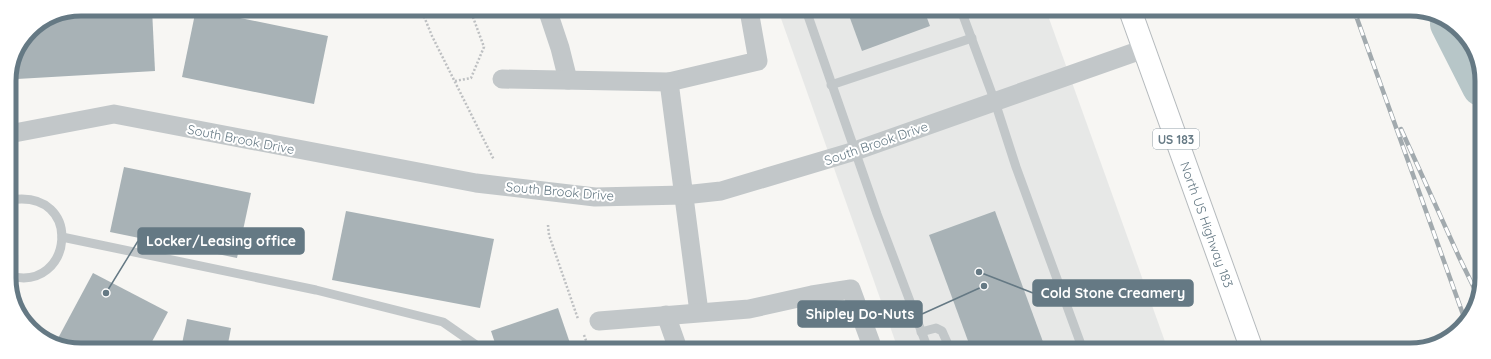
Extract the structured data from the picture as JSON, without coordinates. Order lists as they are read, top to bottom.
{
  "streets": {
    "main road": ["US 183", "North US Highway 183"],
    "street": ["South Brook Drive"]
  },
  "crossings": [
    ["South Brook Drive", "North US Highway 183"]
  ],
  "places": ["Cold Stone Creamery", "Shipley Do-Nuts", "Locker/Leasing office"]
}
